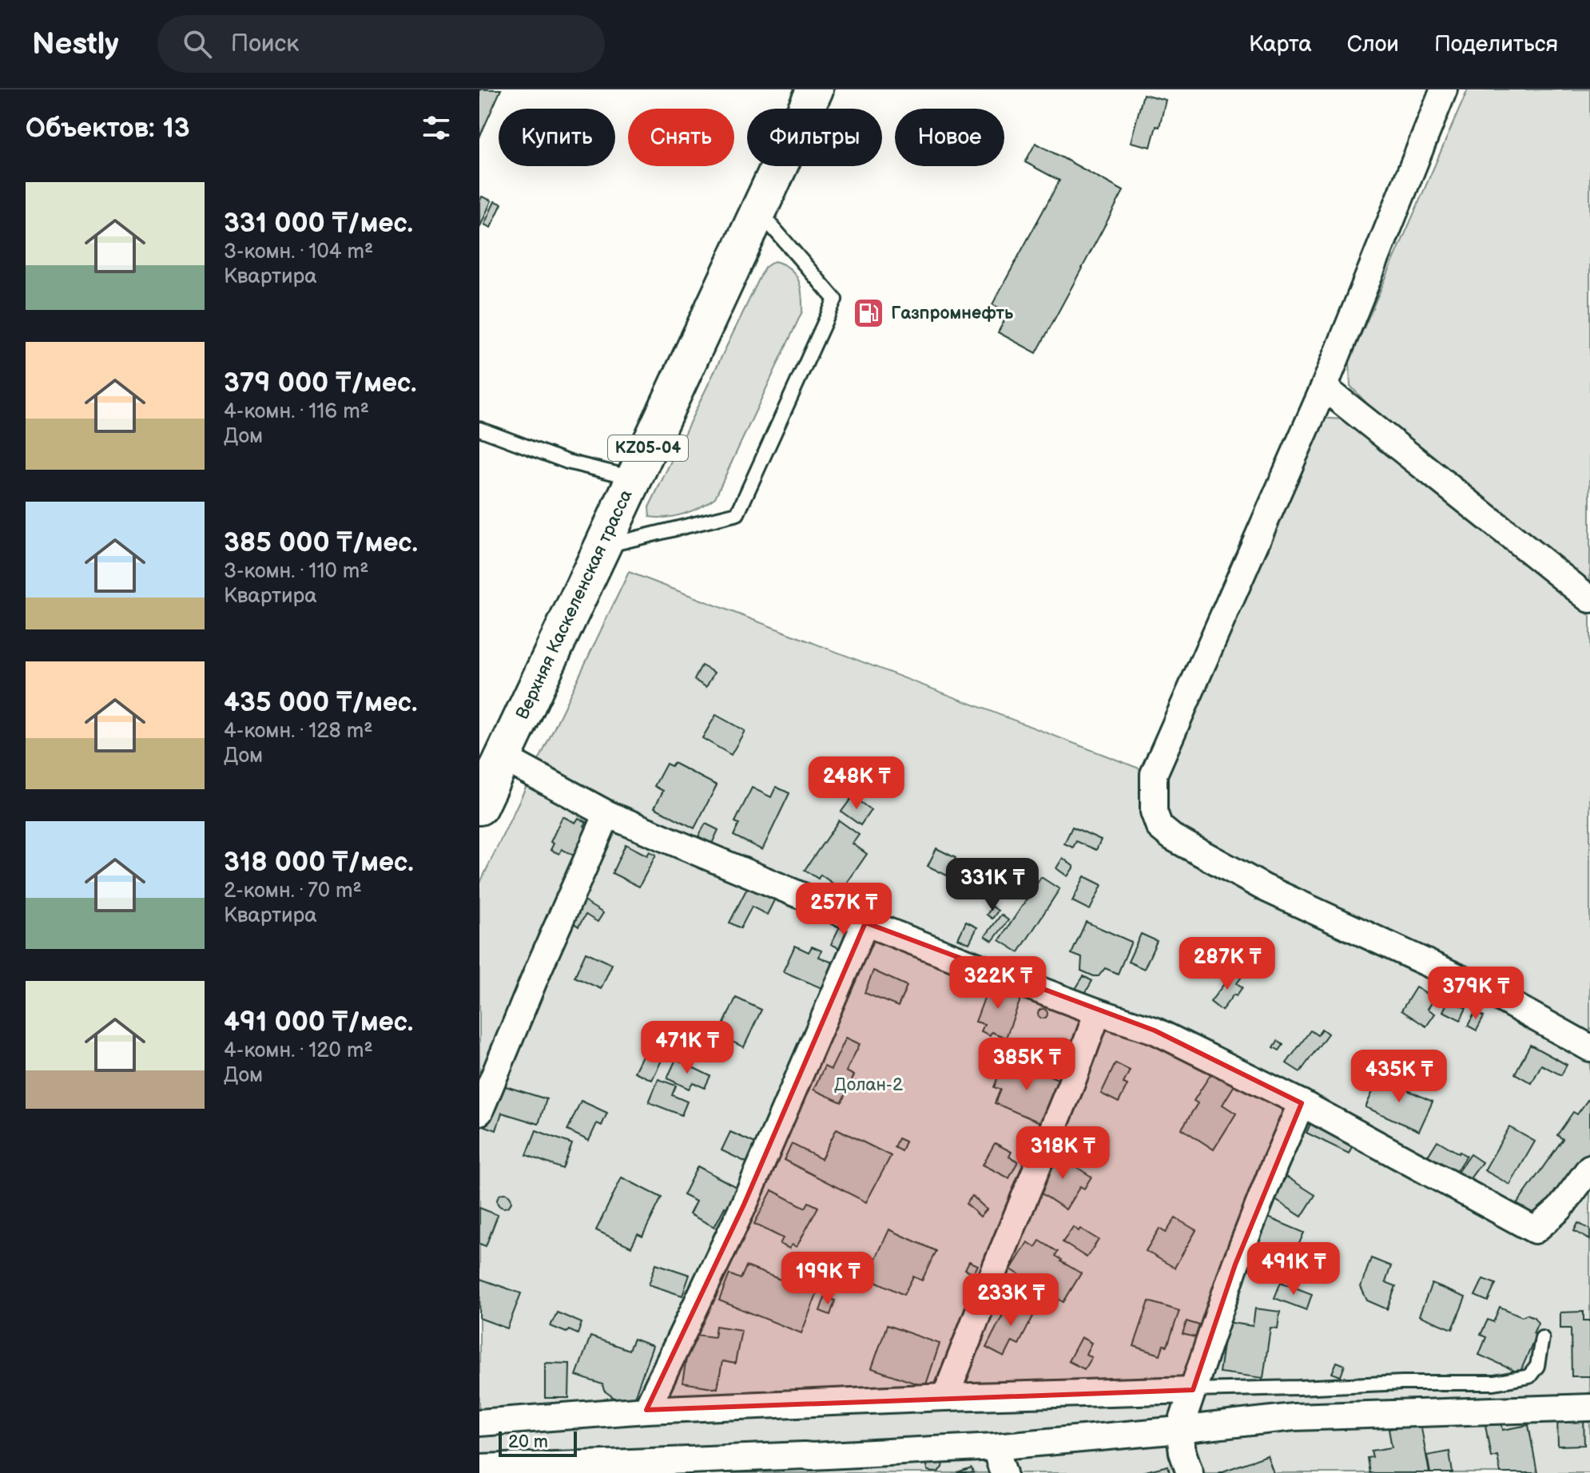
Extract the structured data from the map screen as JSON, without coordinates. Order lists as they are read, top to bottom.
{
  "streets": {
    "main road": ["KZ05-04", "Верхняя Каскеленская трасса"]
  },
  "parks": ["Долан-2"],
  "places": {
    "fuel station": ["Газпромнефть"]
  },
  "scale_bar": "20 m",
  "page": {
    "header": "Nestly",
    "search": "Поиск",
    "nav": ["Карта", "Слои", "Поделиться"],
    "heading": "Объектов: 13",
    "chip": [
      "Купить",
      "Снять",
      "Фильтры",
      "Новое"
    ],
    "list": [
      {
        "name": "331 000 ₸/мес.",
        "note": "3-комн. · 104 m² · Квартира"
      },
      {
        "name": "379 000 ₸/мес.",
        "note": "4-комн. · 116 m² · Дом"
      },
      {
        "name": "385 000 ₸/мес.",
        "note": "3-комн. · 110 m² · Квартира"
      },
      {
        "name": "435 000 ₸/мес.",
        "note": "4-комн. · 128 m² · Дом"
      },
      {
        "name": "318 000 ₸/мес.",
        "note": "2-комн. · 70 m² · Квартира"
      },
      {
        "name": "491 000 ₸/мес.",
        "note": "4-комн. · 120 m² · Дом"
      }
    ],
    "price": [
      "248K ₸",
      "331K ₸",
      "257K ₸",
      "287K ₸",
      "322K ₸",
      "379K ₸",
      "471K ₸",
      "385K ₸",
      "435K ₸",
      "318K ₸",
      "491K ₸",
      "199K ₸",
      "233K ₸"
    ],
    "scale": "20 m"
  }
}
